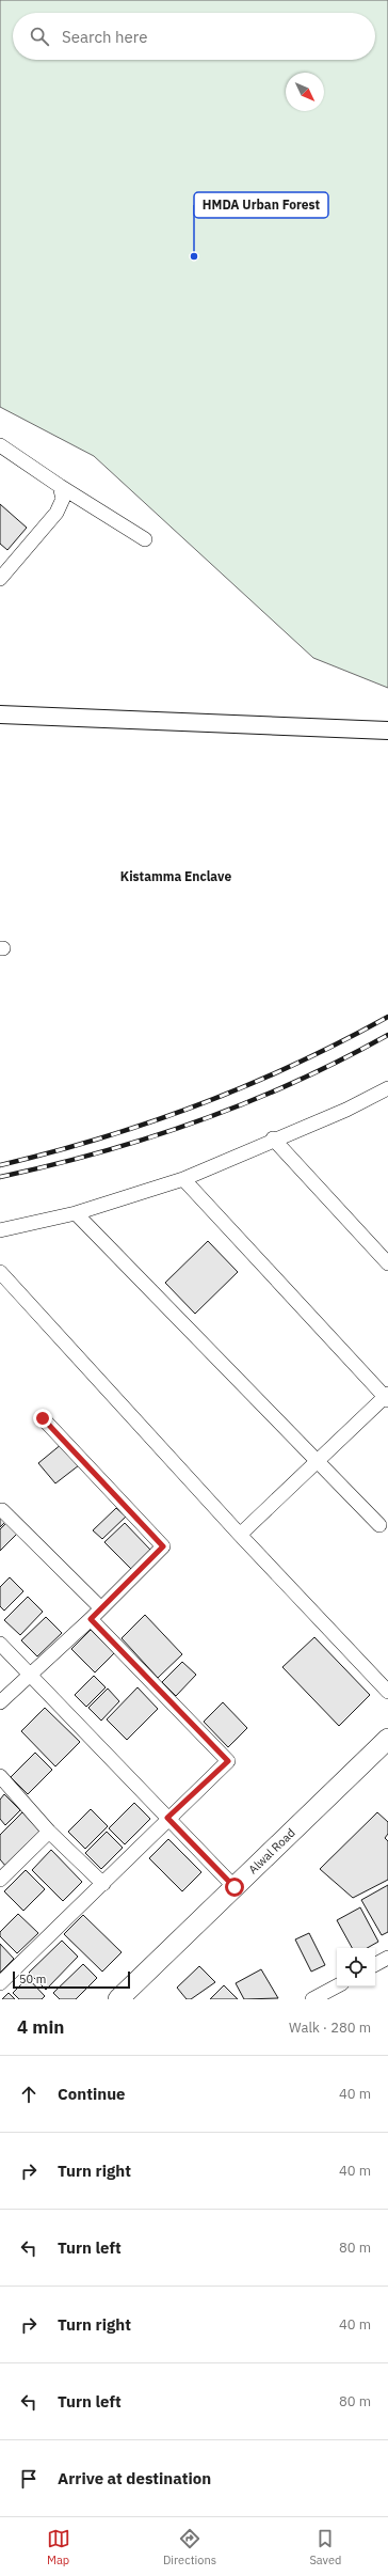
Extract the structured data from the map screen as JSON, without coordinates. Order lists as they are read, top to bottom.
{
  "streets": {
    "main road": ["Alwal Road"]
  },
  "districts": ["Kistamma Enclave"],
  "places": ["HMDA Urban Forest"],
  "scale_bar": "50 m",
  "north": "bottom right",
  "page": {
    "search": "Search here",
    "scale": "50 m",
    "heading": ["4 min", "Walk · 280 m"],
    "list": [
      ["Continue", "40 m"],
      ["Turn right", "40 m"],
      ["Turn left", "80 m"],
      ["Turn right", "40 m"],
      ["Turn left", "80 m"],
      "Arrive at destination"
    ],
    "nav": ["Map", "Directions", "Saved"]
  }
}
